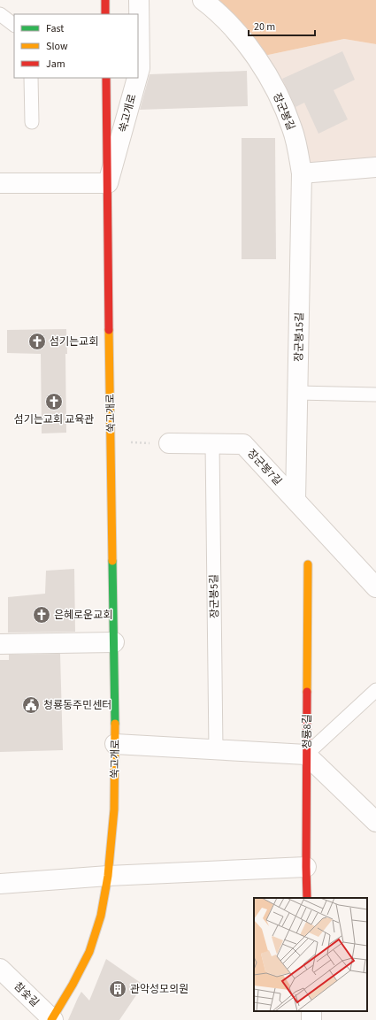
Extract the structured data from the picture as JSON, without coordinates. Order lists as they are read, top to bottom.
{
  "streets": {
    "main road": ["쑥고개로", "청룡8길"],
    "street": [
      "장군봉길",
      "장군봉15길",
      "장군봉7길",
      "참숯길"
    ],
    "lane": ["장군봉5길"]
  },
  "crossings": [
    ["장군봉길", "장군봉15길"],
    ["쑥고개로", "참숯길"],
    ["장군봉15길", "장군봉7길"],
    ["장군봉7길", "장군봉5길"]
  ],
  "places": {
    "church": ["섬기는교회", "섬기는교회 교육관", "은혜로운교회"],
    "public building": ["청룡동주민센터"],
    "building": ["관악성모의원"]
  },
  "legend": ["Fast", "Slow", "Jam"],
  "scale_bar": "20 m"
}
